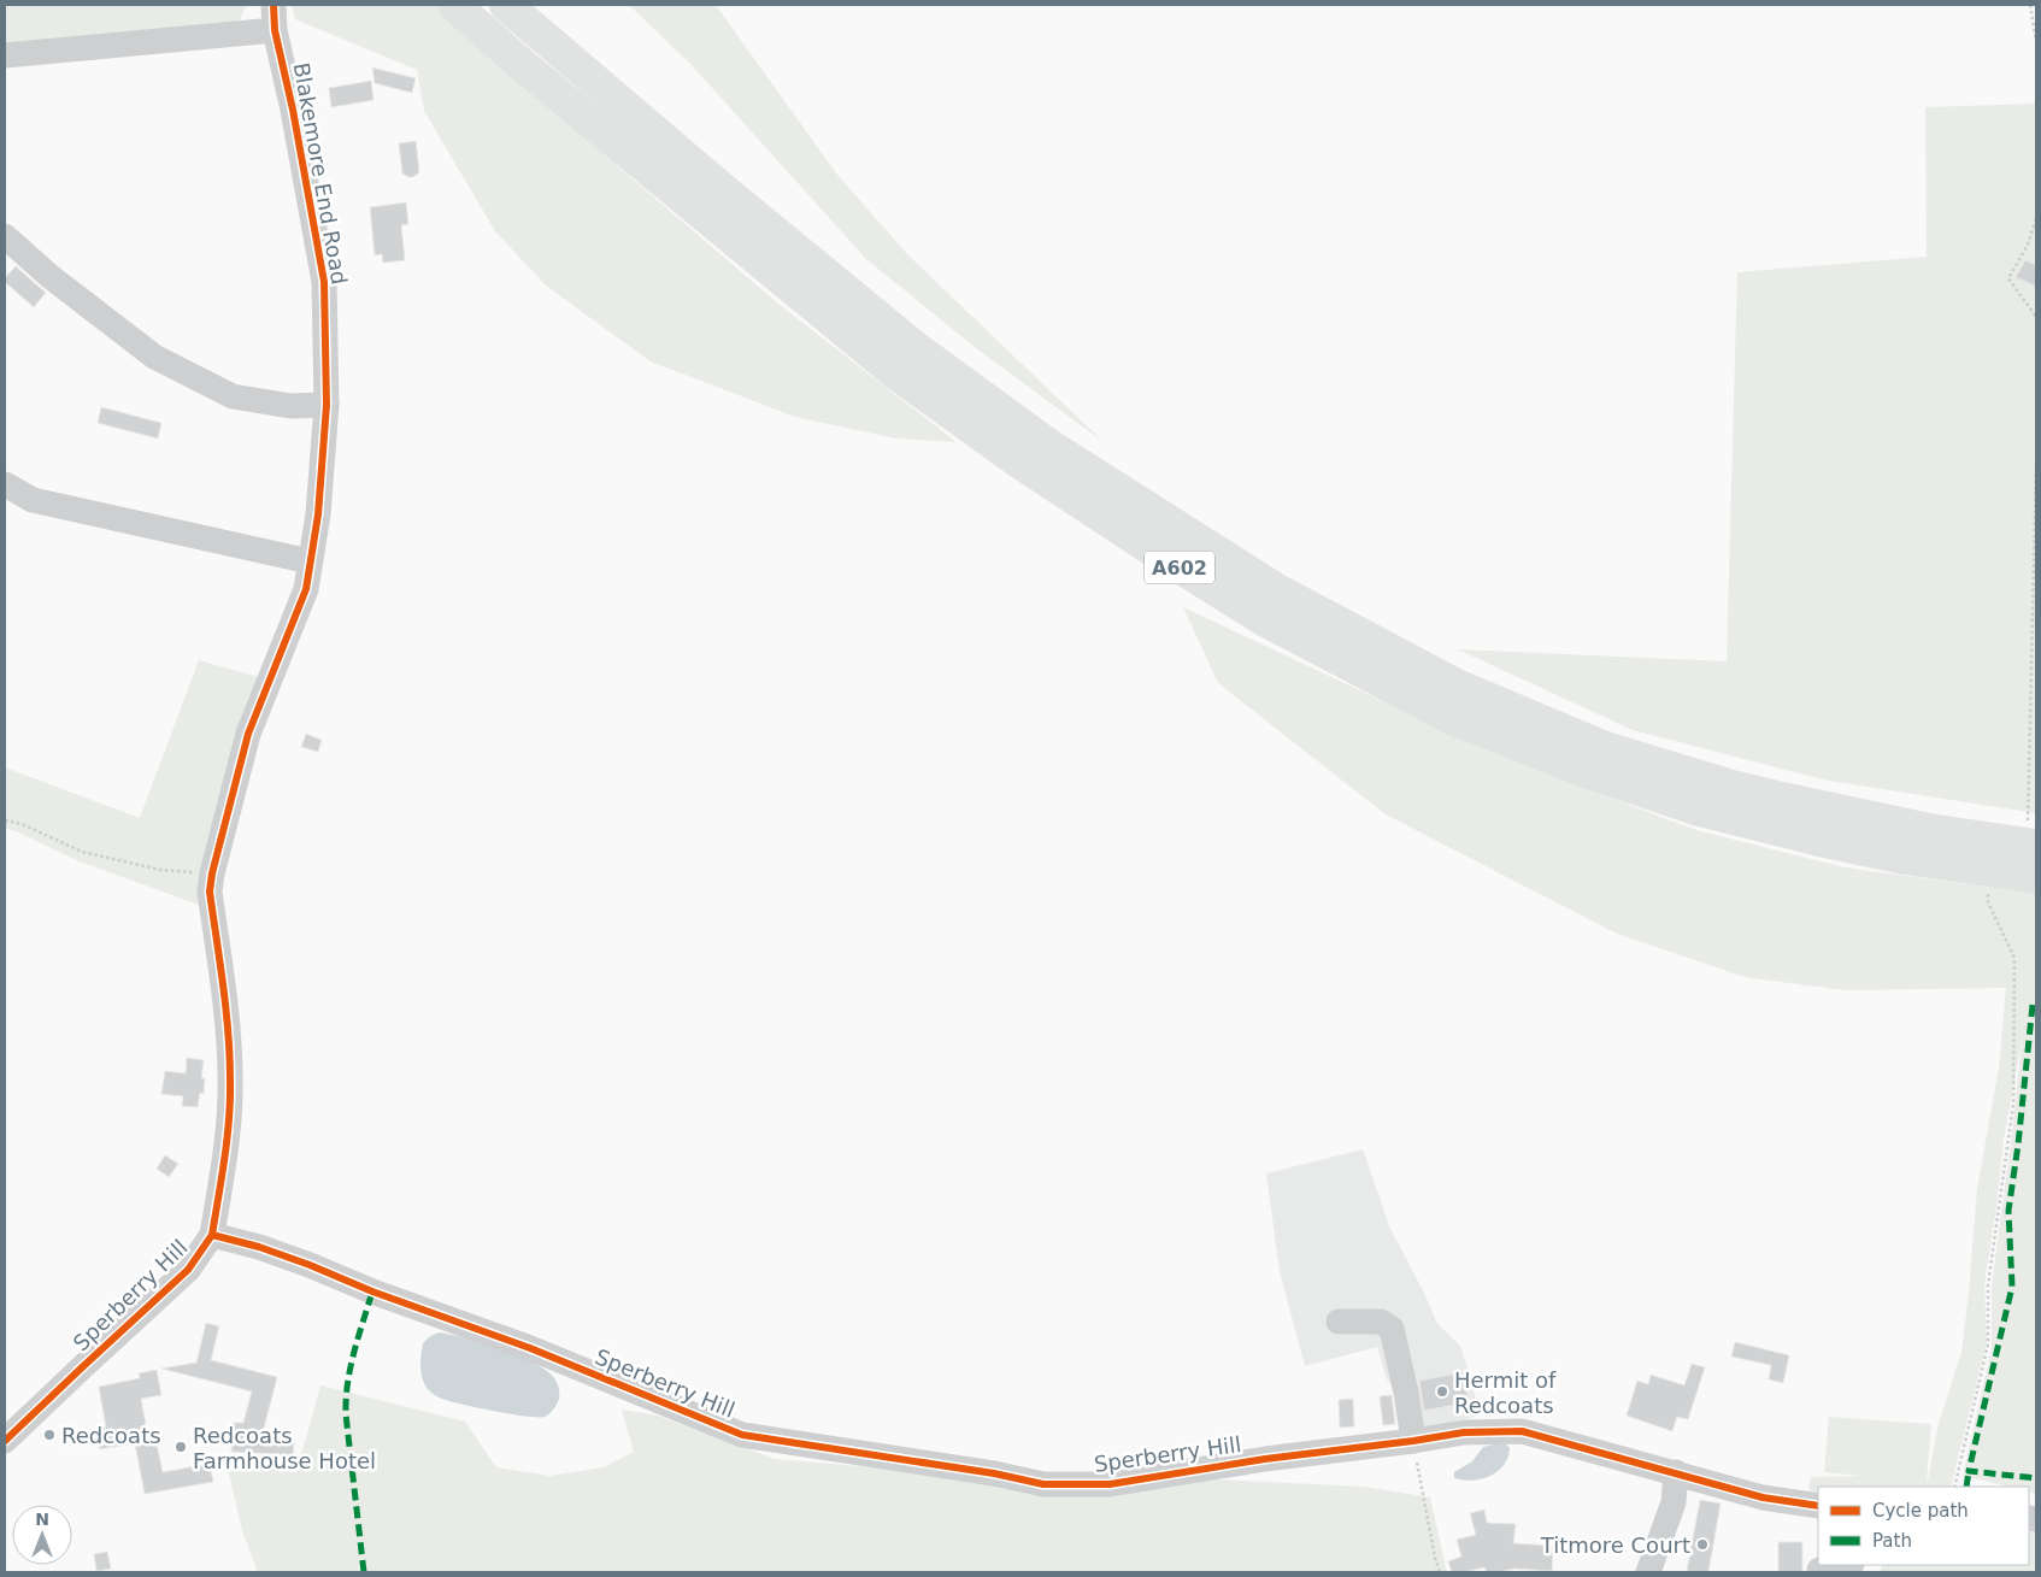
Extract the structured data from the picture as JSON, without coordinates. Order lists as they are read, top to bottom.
{
  "streets": {
    "main road": ["A602"],
    "street": ["Blakemore End Road", "Sperberry Hill"]
  },
  "crossings": [
    ["Blakemore End Road", "Sperberry Hill"]
  ],
  "places": [
    "Hermit of Redcoats",
    "Redcoats",
    "Redcoats Farmhouse Hotel",
    "Titmore Court"
  ],
  "legend": ["Cycle path", "Path"],
  "north": "top"
}
